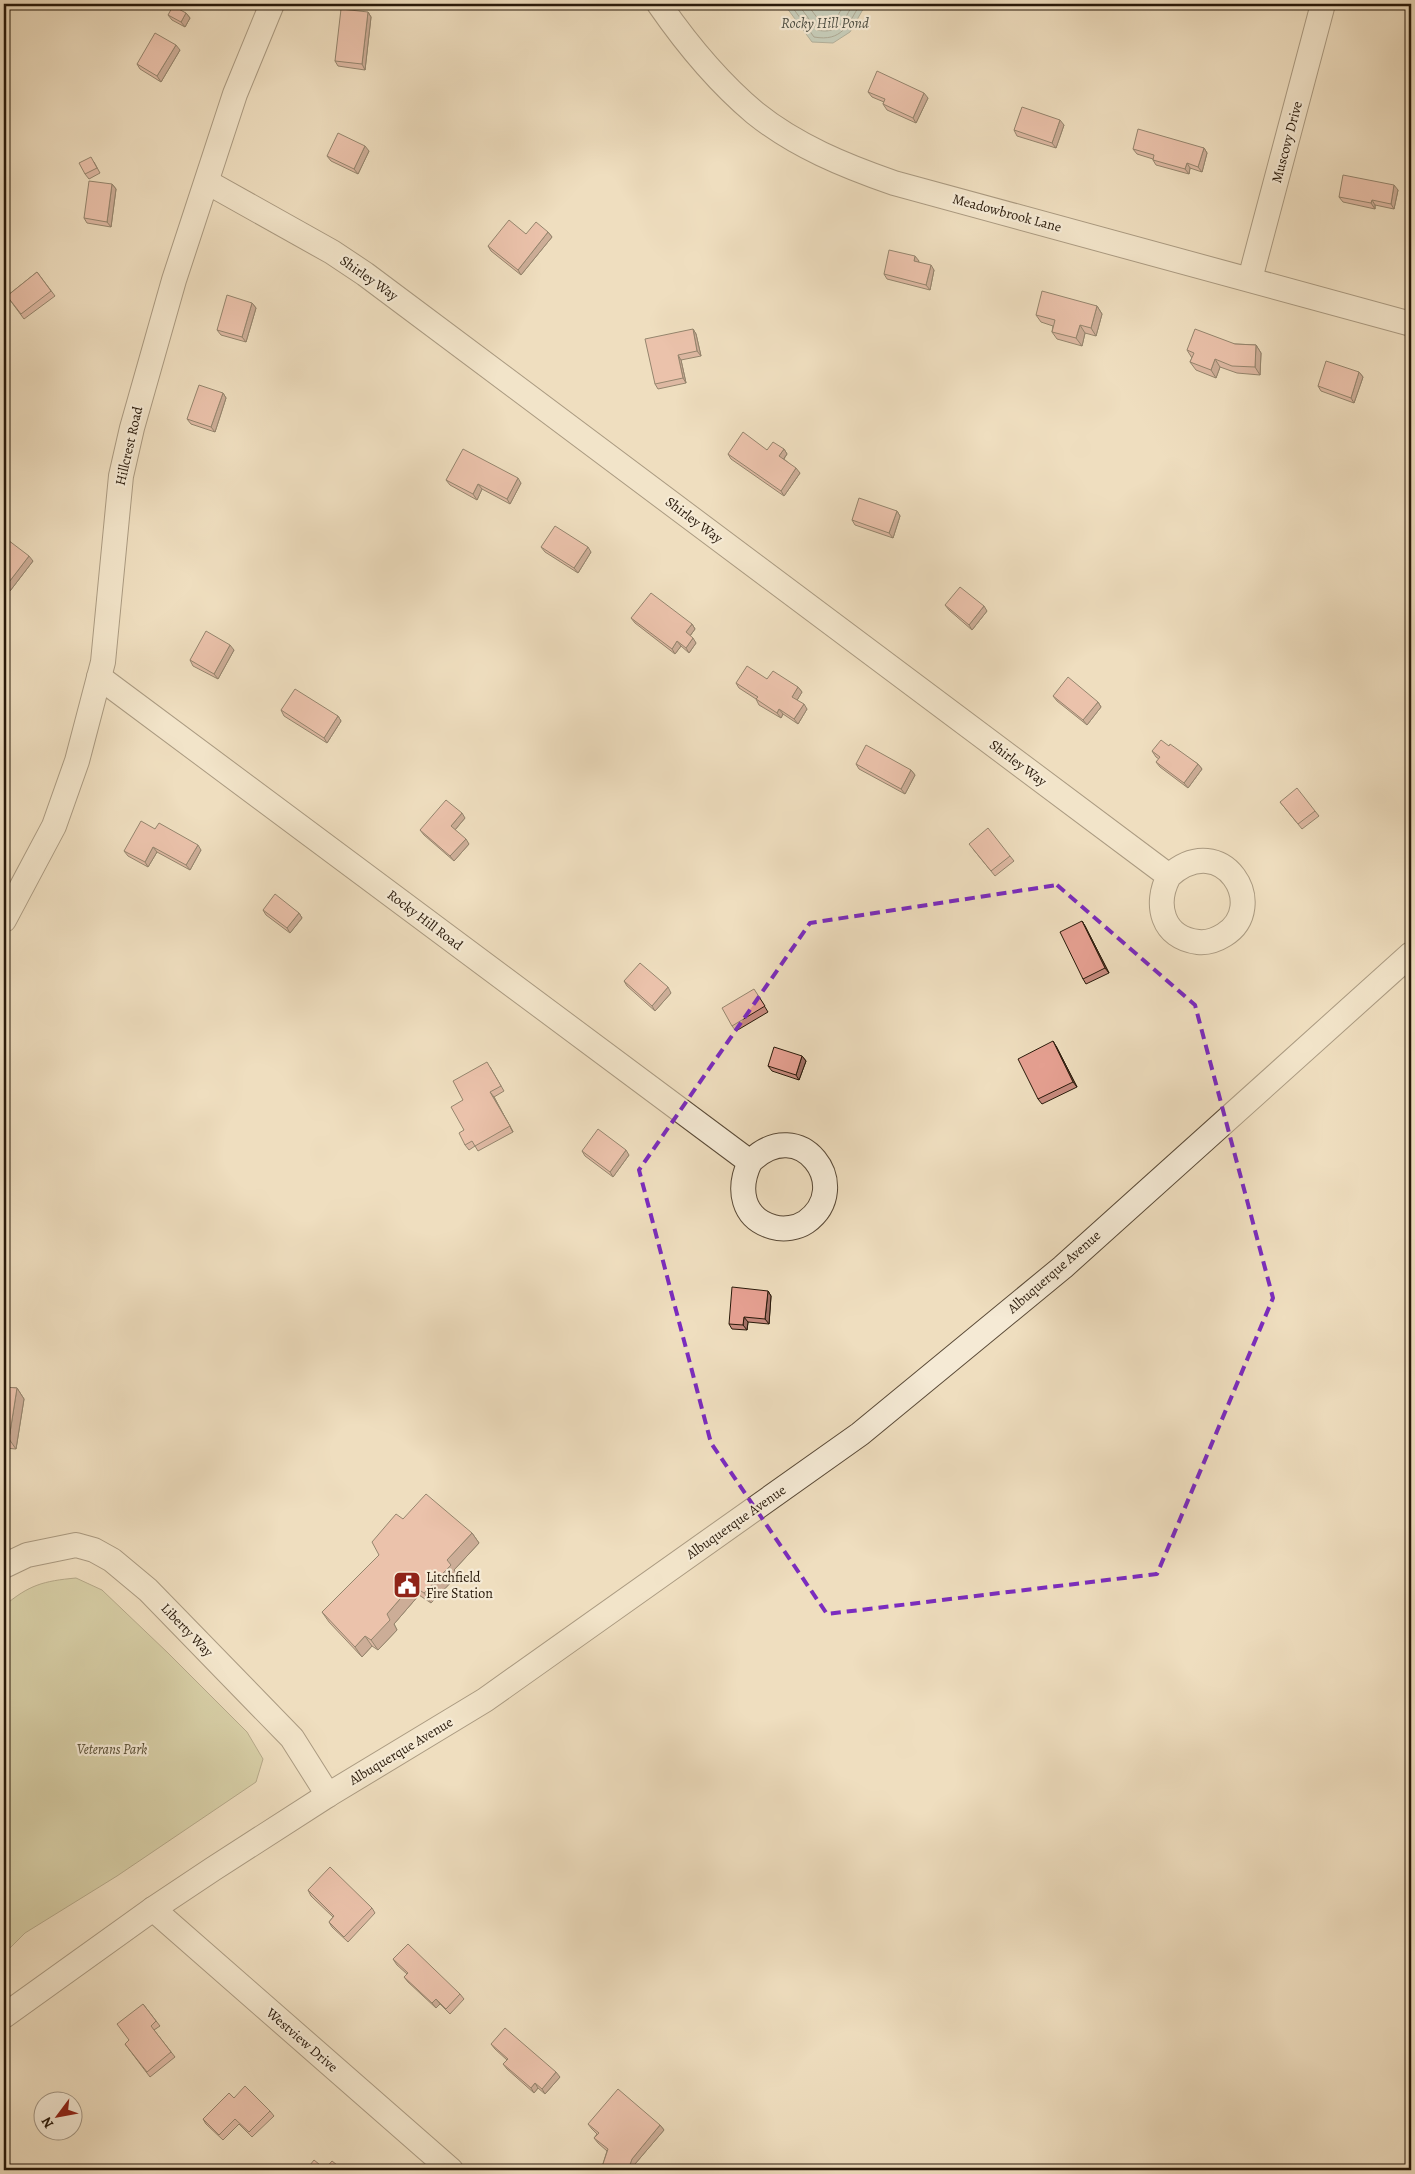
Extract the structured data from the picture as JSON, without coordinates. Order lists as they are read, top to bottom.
{
  "streets": {
    "street": [
      "Muscovy Drive",
      "Meadowbrook Lane",
      "Shirley Way",
      "Hillcrest Road",
      "Rocky Hill Road",
      "Albuquerque Avenue",
      "Liberty Way",
      "Westview Drive"
    ]
  },
  "crossings": [
    ["Muscovy Drive", "Meadowbrook Lane"],
    ["Shirley Way", "Hillcrest Road"],
    ["Hillcrest Road", "Rocky Hill Road"],
    ["Albuquerque Avenue", "Liberty Way"],
    ["Albuquerque Avenue", "Westview Drive"]
  ],
  "water": ["Rocky Hill Pond"],
  "parks": ["Veterans Park"],
  "places": {
    "public building": ["Litchfield Fire Station"]
  },
  "north": "bottom left"
}
